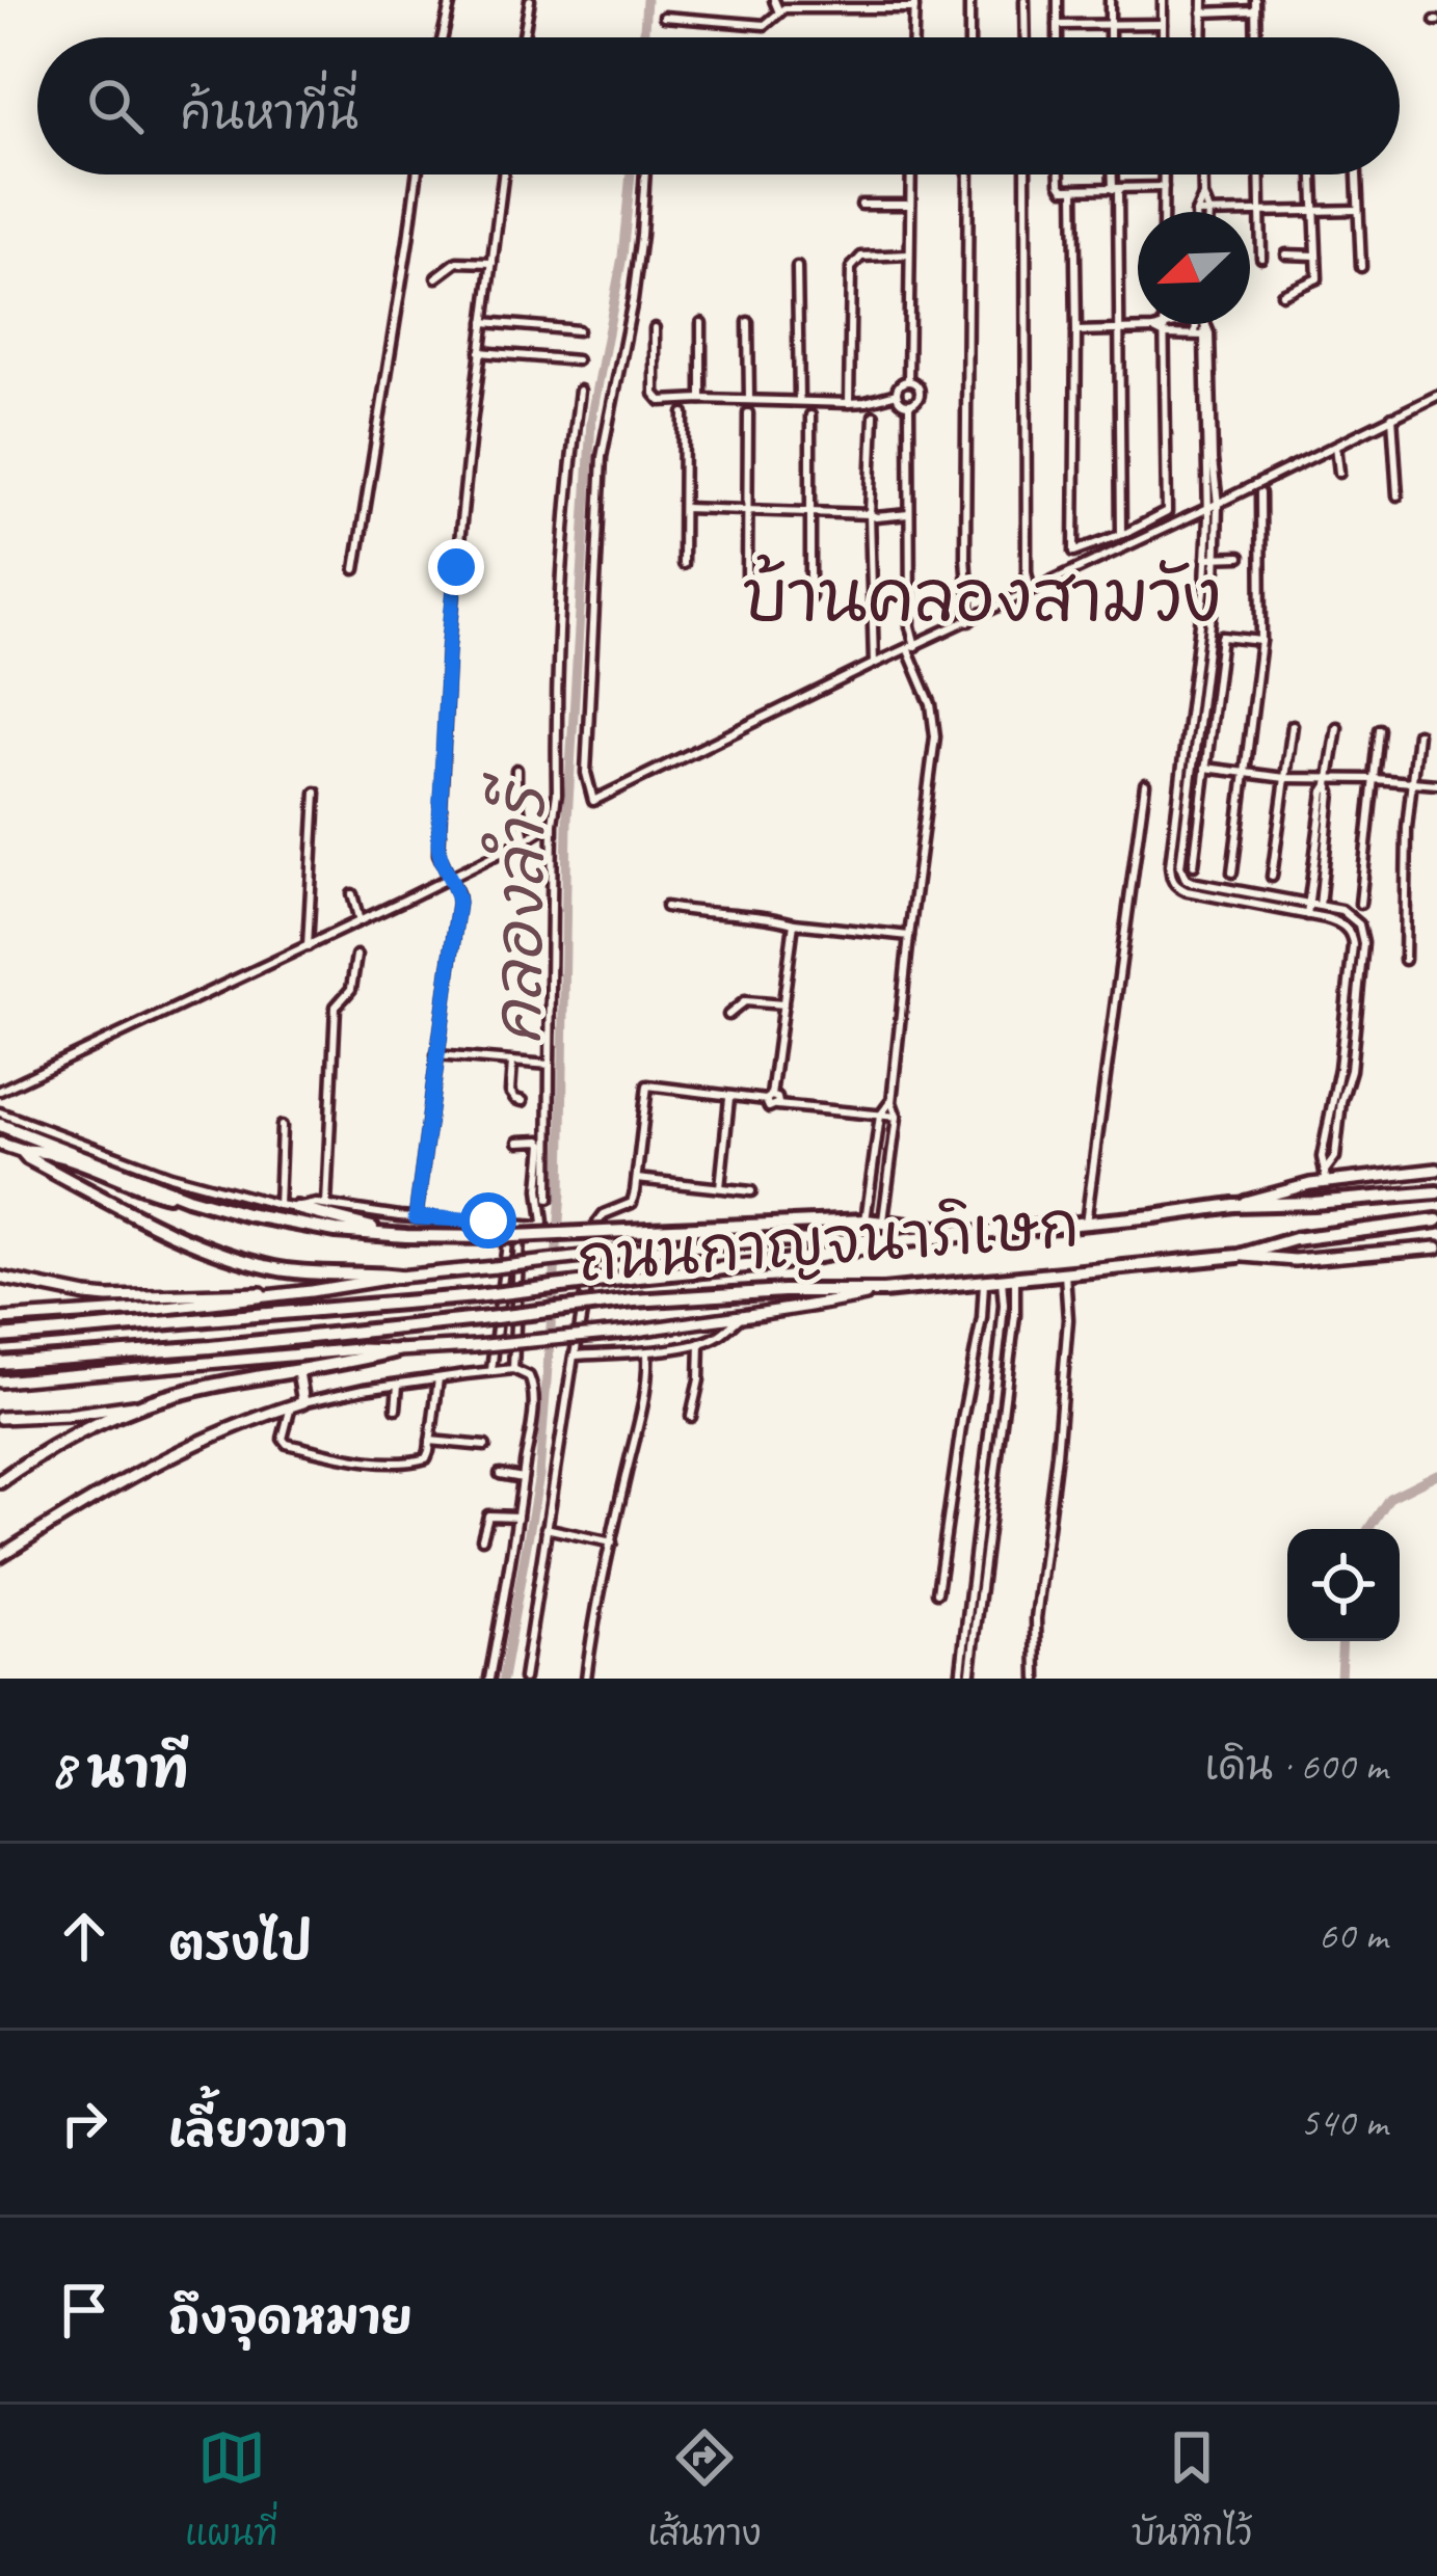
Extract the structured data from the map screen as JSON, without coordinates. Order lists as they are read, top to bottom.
{
  "streets": {
    "main road": ["ถนนกาญจนาภิเษก"]
  },
  "districts": ["บ้านคลองสามวัง"],
  "water": ["คลองลำรี"],
  "north": "bottom left",
  "page": {
    "search": "ค้นหาที่นี่",
    "heading": ["8 นาที", "เดิน · 600 m"],
    "list": [
      ["ตรงไป", "60 m"],
      ["เลี้ยวขวา", "540 m"],
      "ถึงจุดหมาย"
    ],
    "nav": ["แผนที่", "เส้นทาง", "บันทึกไว้"]
  }
}
